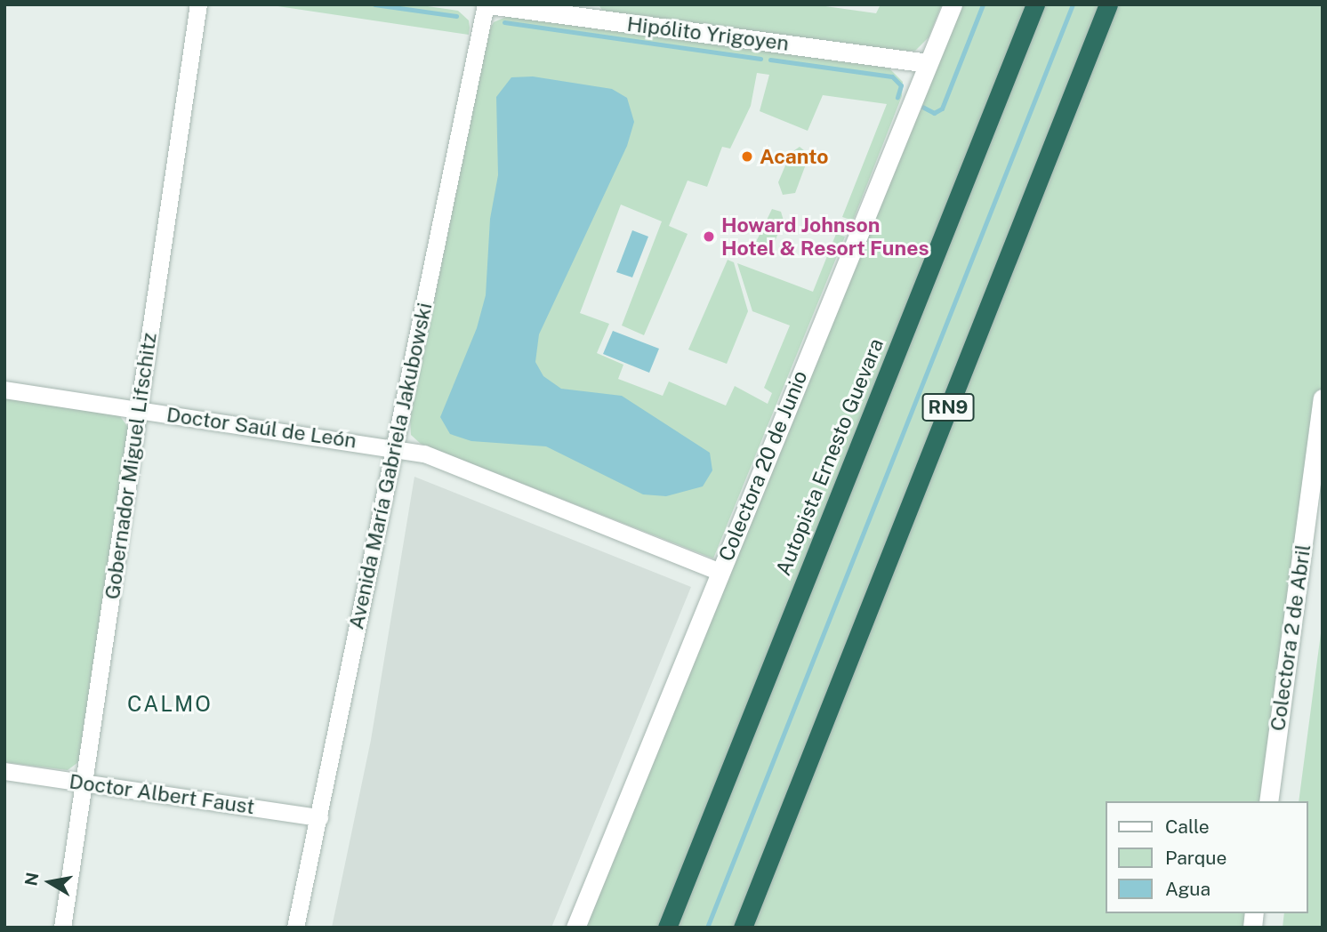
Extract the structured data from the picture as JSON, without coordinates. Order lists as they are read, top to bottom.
{
  "streets": {
    "highway": ["RN9", "Autopista Ernesto Guevara"],
    "main road": ["Hipólito Yrigoyen", "Colectora 20 de Junio", "Colectora 2 de Abril"],
    "street": [
      "Doctor Saúl de León",
      "Gobernador Miguel Lifschitz",
      "Avenida María Gabriela Jakubowski",
      "Doctor Albert Faust"
    ]
  },
  "crossings": [
    ["Hipólito Yrigoyen", "Avenida María Gabriela Jakubowski"],
    ["Hipólito Yrigoyen", "Colectora 20 de Junio"],
    ["Doctor Saúl de León", "Gobernador Miguel Lifschitz"],
    ["Doctor Saúl de León", "Avenida María Gabriela Jakubowski"],
    ["Doctor Saúl de León", "Colectora 20 de Junio"],
    ["Gobernador Miguel Lifschitz", "Doctor Albert Faust"],
    ["Avenida María Gabriela Jakubowski", "Doctor Albert Faust"]
  ],
  "districts": ["CALMO"],
  "places": ["Acanto", "Howard Johnson Hotel & Resort Funes"],
  "legend": ["Calle", "Parque", "Agua"],
  "north": "left"
}
